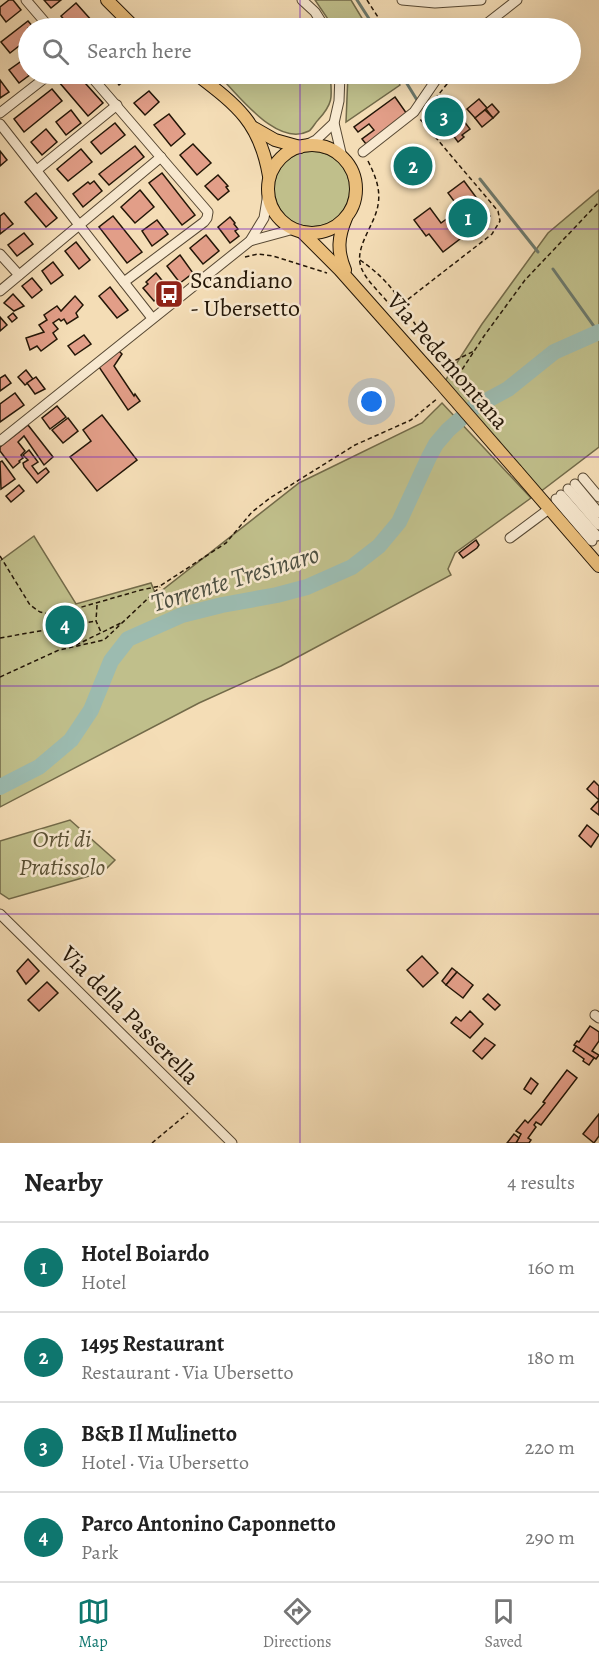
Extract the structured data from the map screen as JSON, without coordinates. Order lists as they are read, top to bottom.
{
  "streets": {
    "main road": ["Via Pedemontana"],
    "street": ["Via della Passerella"]
  },
  "water": ["Torrente Tresinaro"],
  "parks": ["Orti di Pratissolo"],
  "places": {
    "bus stop": ["Scandiano - Ubersetto"]
  },
  "page": {
    "search": "Search here",
    "pins": [
      "3",
      "2",
      "1",
      "4"
    ],
    "heading": ["Nearby", "4 results"],
    "list": [
      {
        "mark": "1",
        "name": "Hotel Boiardo",
        "note": "Hotel",
        "value": "160 m"
      },
      {
        "mark": "2",
        "name": "1495 Restaurant",
        "note": "Restaurant · Via Ubersetto",
        "value": "180 m"
      },
      {
        "mark": "3",
        "name": "B&B Il Mulinetto",
        "note": "Hotel · Via Ubersetto",
        "value": "220 m"
      },
      {
        "mark": "4",
        "name": "Parco Antonino Caponnetto",
        "note": "Park",
        "value": "290 m"
      }
    ],
    "nav": ["Map", "Directions", "Saved"]
  }
}
